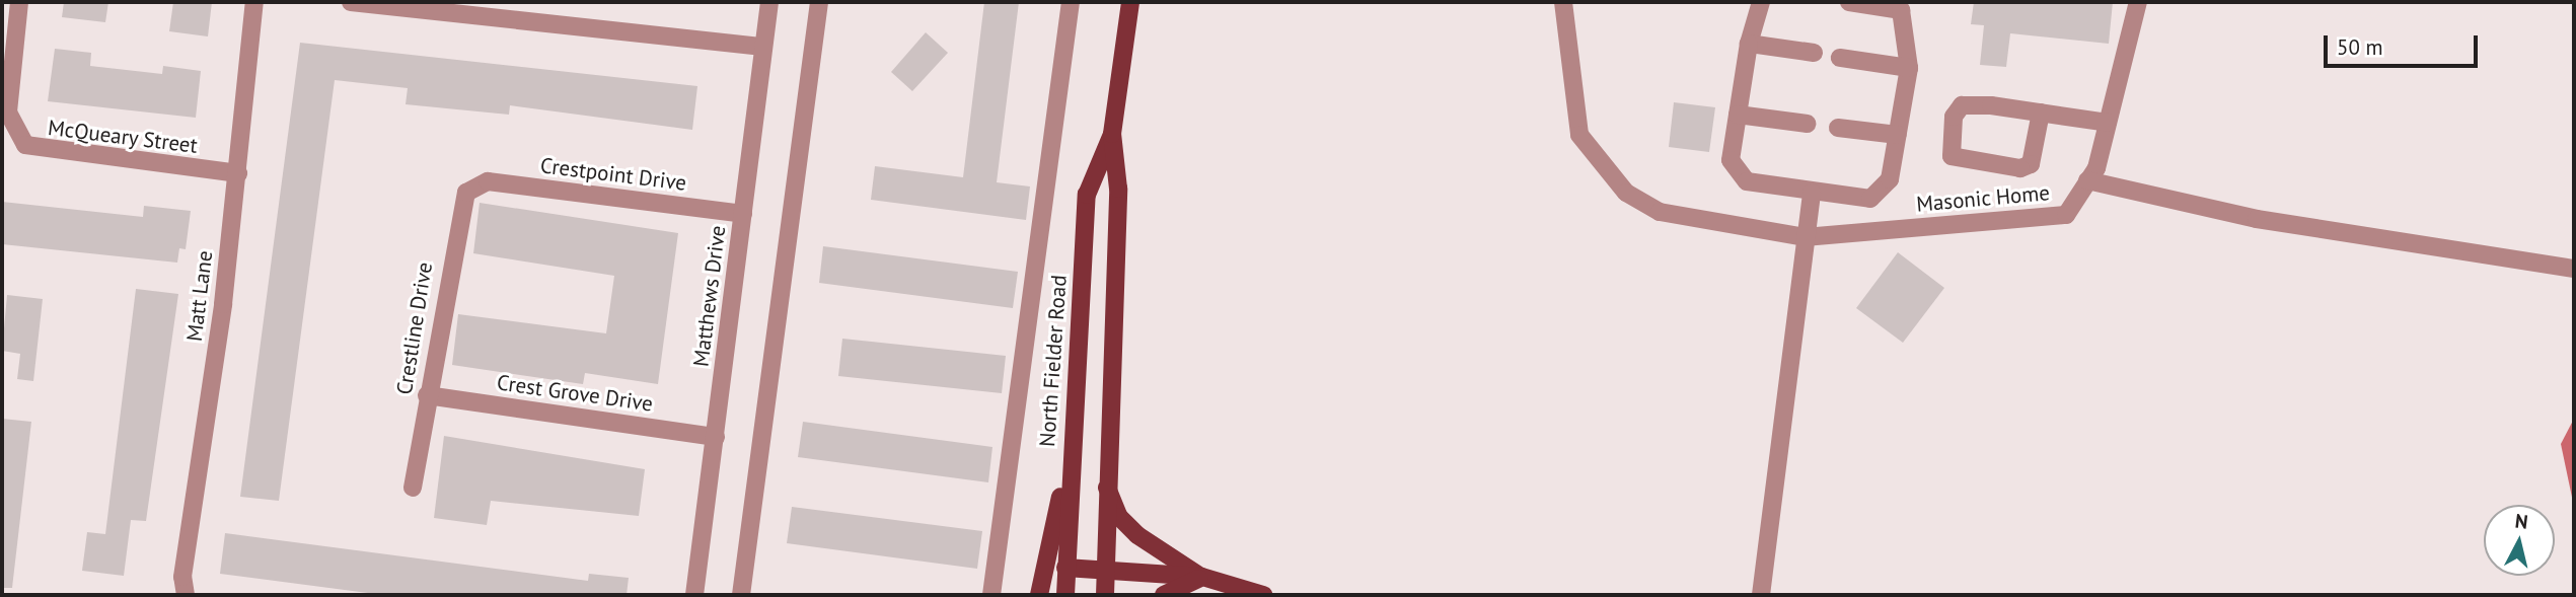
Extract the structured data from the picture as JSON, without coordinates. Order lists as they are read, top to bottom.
{
  "streets": {
    "main road": ["North Fielder Road"],
    "street": [
      "McQueary Street",
      "Crestpoint Drive",
      "Masonic Home",
      "Matt Lane",
      "Matthews Drive",
      "Crestline Drive",
      "Crest Grove Drive"
    ]
  },
  "crossings": [
    ["McQueary Street", "Matt Lane"],
    ["Crestpoint Drive", "Matthews Drive"],
    ["Crestpoint Drive", "Crestline Drive"],
    ["Matthews Drive", "Crest Grove Drive"],
    ["Crestline Drive", "Crest Grove Drive"]
  ],
  "scale_bar": "50 m",
  "north": "top"
}
